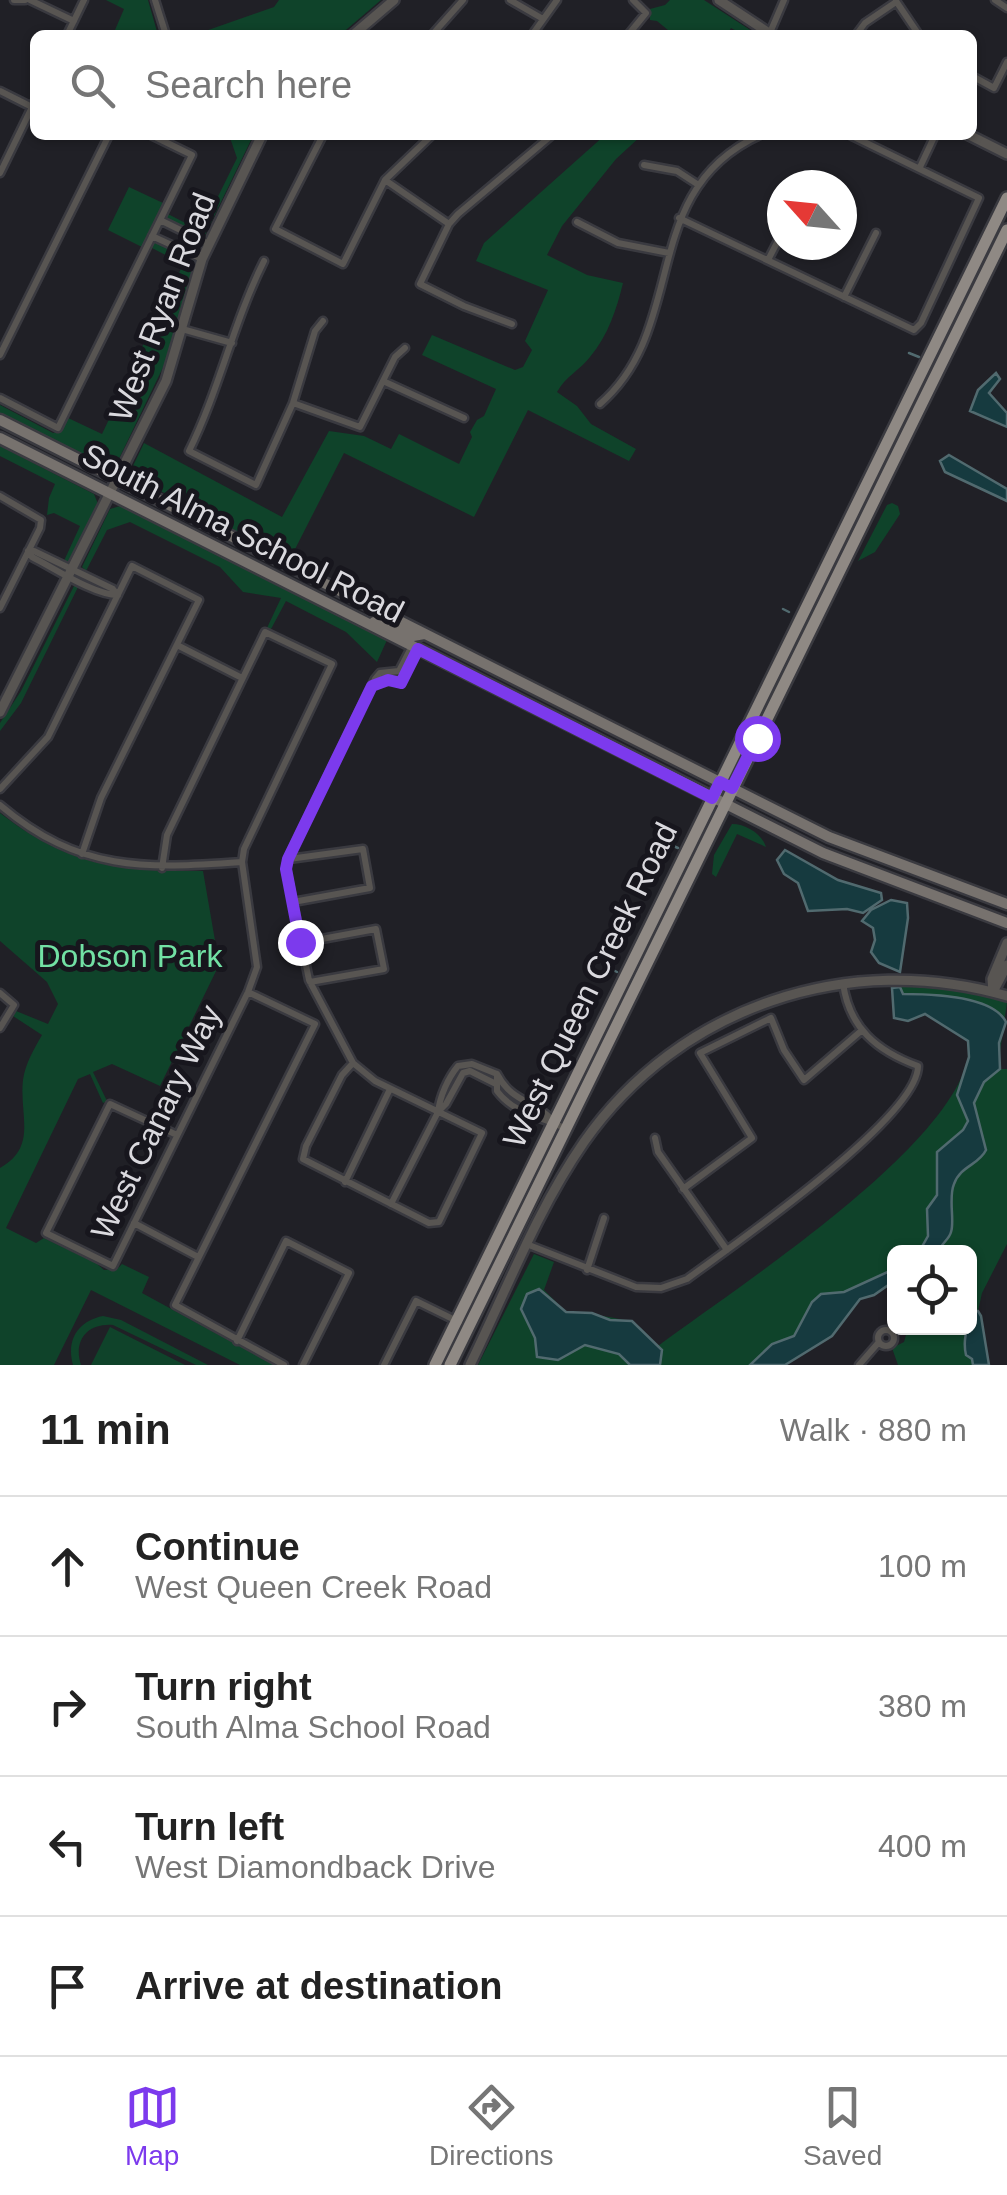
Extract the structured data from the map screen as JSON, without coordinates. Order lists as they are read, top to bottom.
{
  "streets": {
    "main road": ["South Alma School Road", "West Queen Creek Road"],
    "street": ["West Ryan Road", "West Canary Way"]
  },
  "crossings": [
    ["West Ryan Road", "South Alma School Road"],
    ["South Alma School Road", "West Queen Creek Road"]
  ],
  "parks": ["Dobson Park"],
  "north": "top left",
  "page": {
    "search": "Search here",
    "heading": ["11 min", "Walk · 880 m"],
    "list": [
      ["Continue", "West Queen Creek Road", "100 m"],
      ["Turn right", "South Alma School Road", "380 m"],
      ["Turn left", "West Diamondback Drive", "400 m"],
      "Arrive at destination"
    ],
    "nav": ["Map", "Directions", "Saved"]
  }
}
